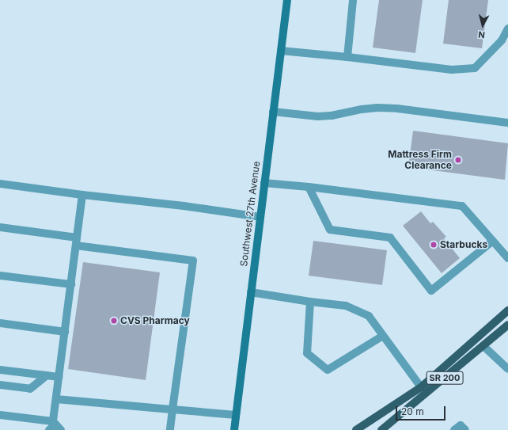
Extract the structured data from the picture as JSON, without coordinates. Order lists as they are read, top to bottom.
{
  "streets": {
    "main road": ["Southwest 27th Avenue", "SR 200"]
  },
  "places": ["Mattress Firm Clearance", "Starbucks", "CVS Pharmacy"],
  "scale_bar": "20 m",
  "north": "bottom"
}
